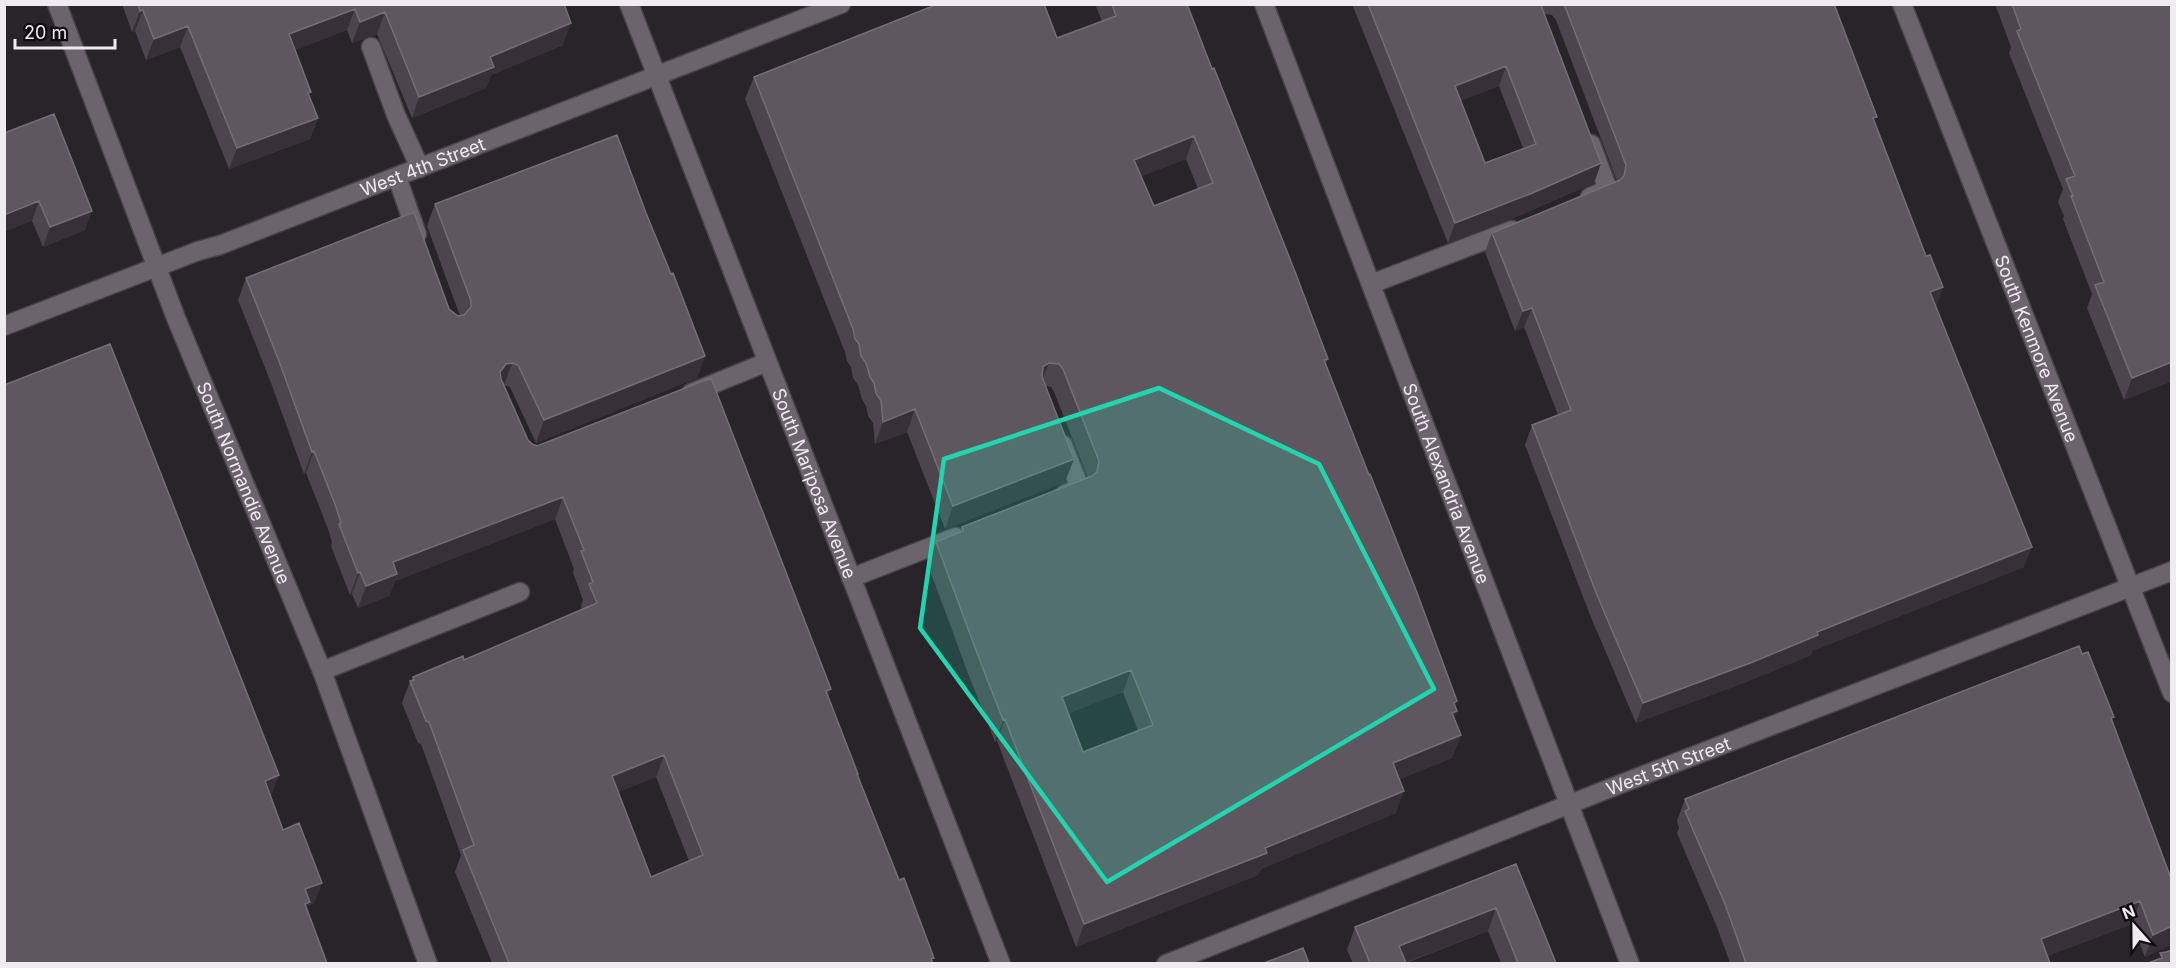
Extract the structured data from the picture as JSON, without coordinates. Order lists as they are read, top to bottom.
{
  "streets": {
    "street": [
      "West 4th Street",
      "South Kenmore Avenue",
      "South Normandie Avenue",
      "South Mariposa Avenue",
      "South Alexandria Avenue",
      "West 5th Street"
    ]
  },
  "crossings": [
    ["West 4th Street", "South Normandie Avenue"],
    ["West 4th Street", "South Mariposa Avenue"],
    ["South Kenmore Avenue", "West 5th Street"],
    ["South Alexandria Avenue", "West 5th Street"]
  ],
  "scale_bar": "20 m",
  "north": "top"
}
